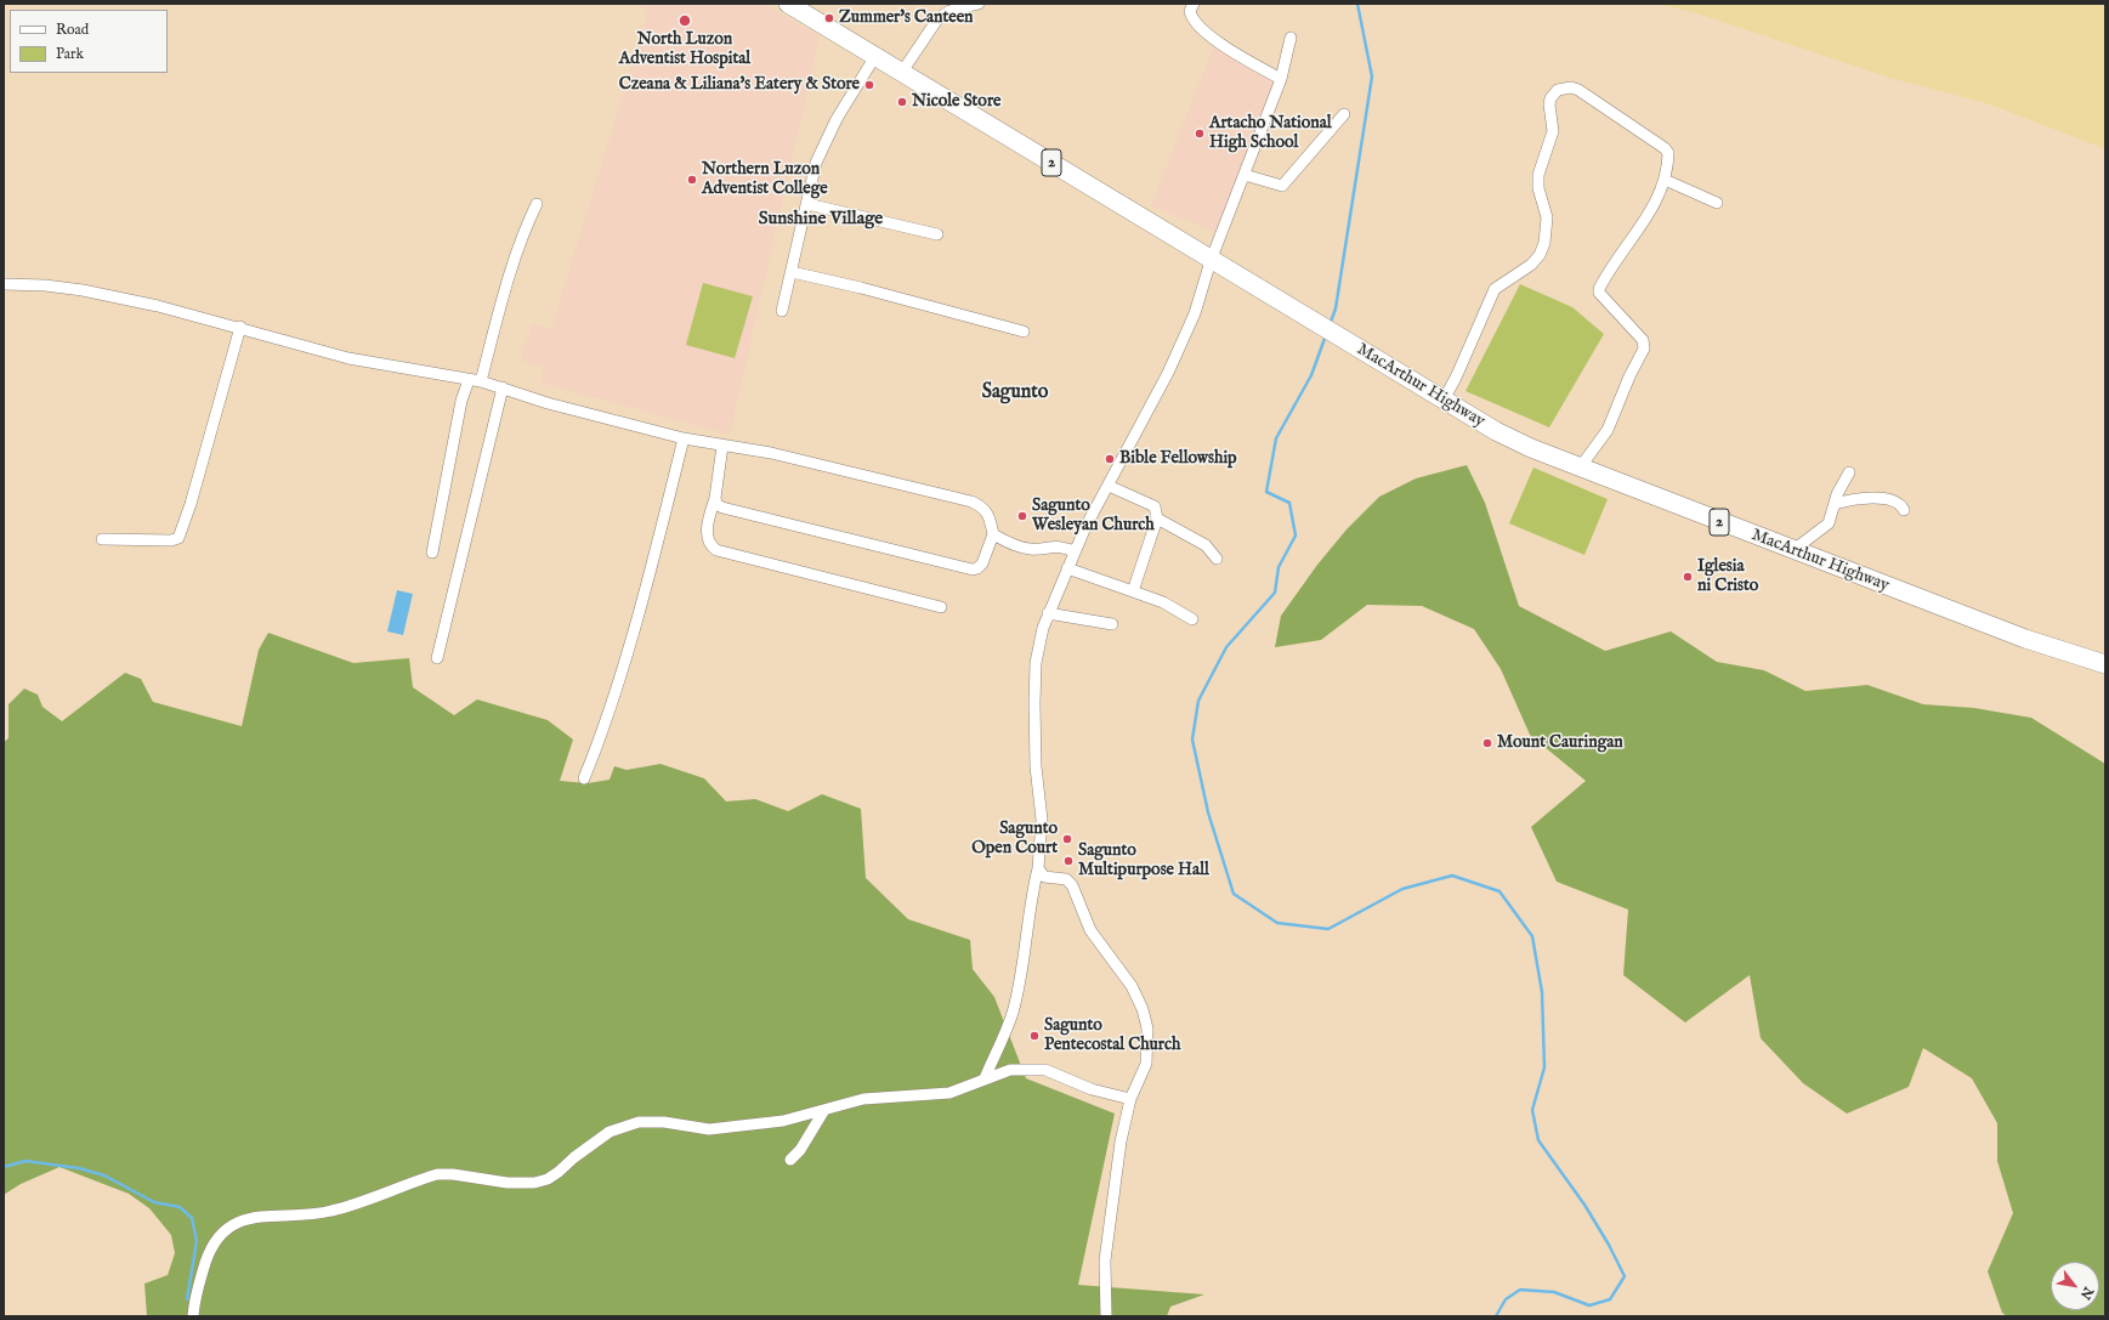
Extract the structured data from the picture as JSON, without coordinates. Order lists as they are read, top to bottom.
{
  "streets": {
    "highway": ["2", "MacArthur Highway"]
  },
  "districts": ["Sunshine Village", "Sagunto"],
  "places": [
    "Zummer's Canteen",
    "North Luzon Adventist Hospital",
    "Czeana & Liliana's Eatery & Store",
    "Nicole Store",
    "Artacho National High School",
    "Northern Luzon Adventist College",
    "Bible Fellowship",
    "Sagunto Wesleyan Church",
    "Iglesia ni Cristo",
    "Mount Cauringan",
    "Sagunto Open Court",
    "Sagunto Multipurpose Hall",
    "Sagunto Pentecostal Church"
  ],
  "legend": ["Road", "Park"],
  "north": "bottom right"
}
